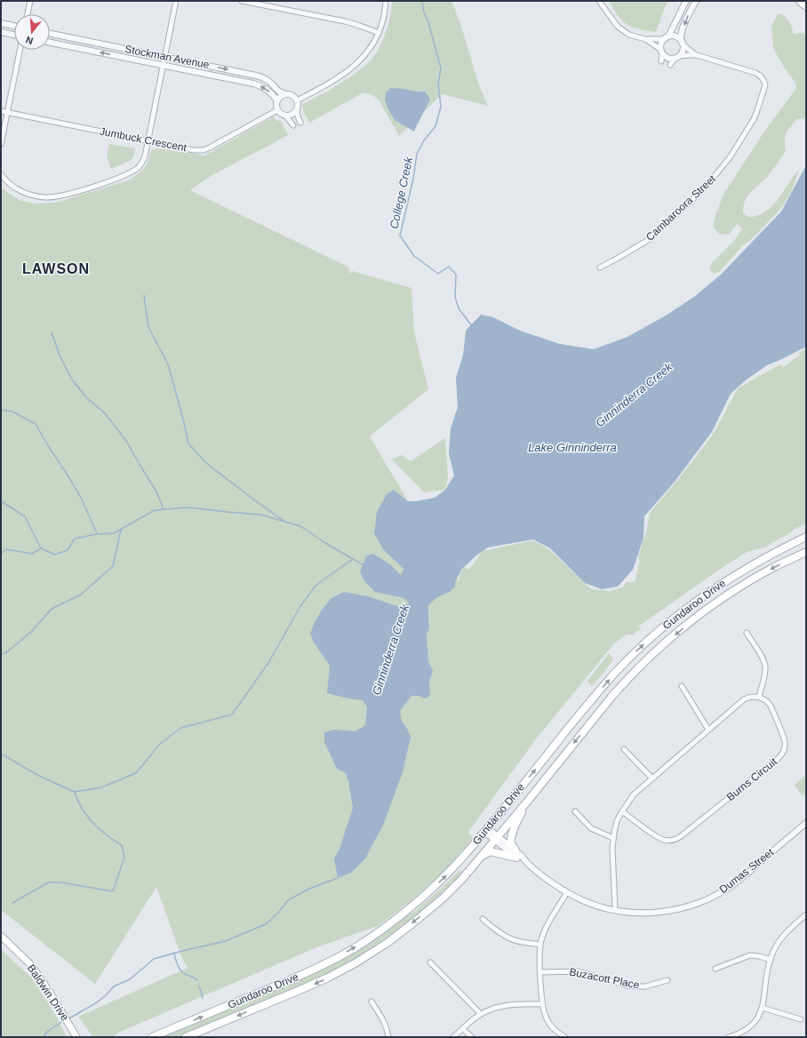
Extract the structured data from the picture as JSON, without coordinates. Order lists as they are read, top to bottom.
{
  "streets": {
    "main road": ["Gundaroo Drive", "Baldwin Drive"],
    "street": [
      "Stockman Avenue",
      "Jumbuck Crescent",
      "Cambaroora Street",
      "Burns Circuit",
      "Dumas Street",
      "Buzacott Place"
    ]
  },
  "crossings": [
    ["Stockman Avenue", "Jumbuck Crescent"],
    ["Gundaroo Drive", "Dumas Street"]
  ],
  "districts": ["LAWSON"],
  "water": ["College Creek", "Ginninderra Creek", "Lake Ginninderra"],
  "north": "bottom"
}
